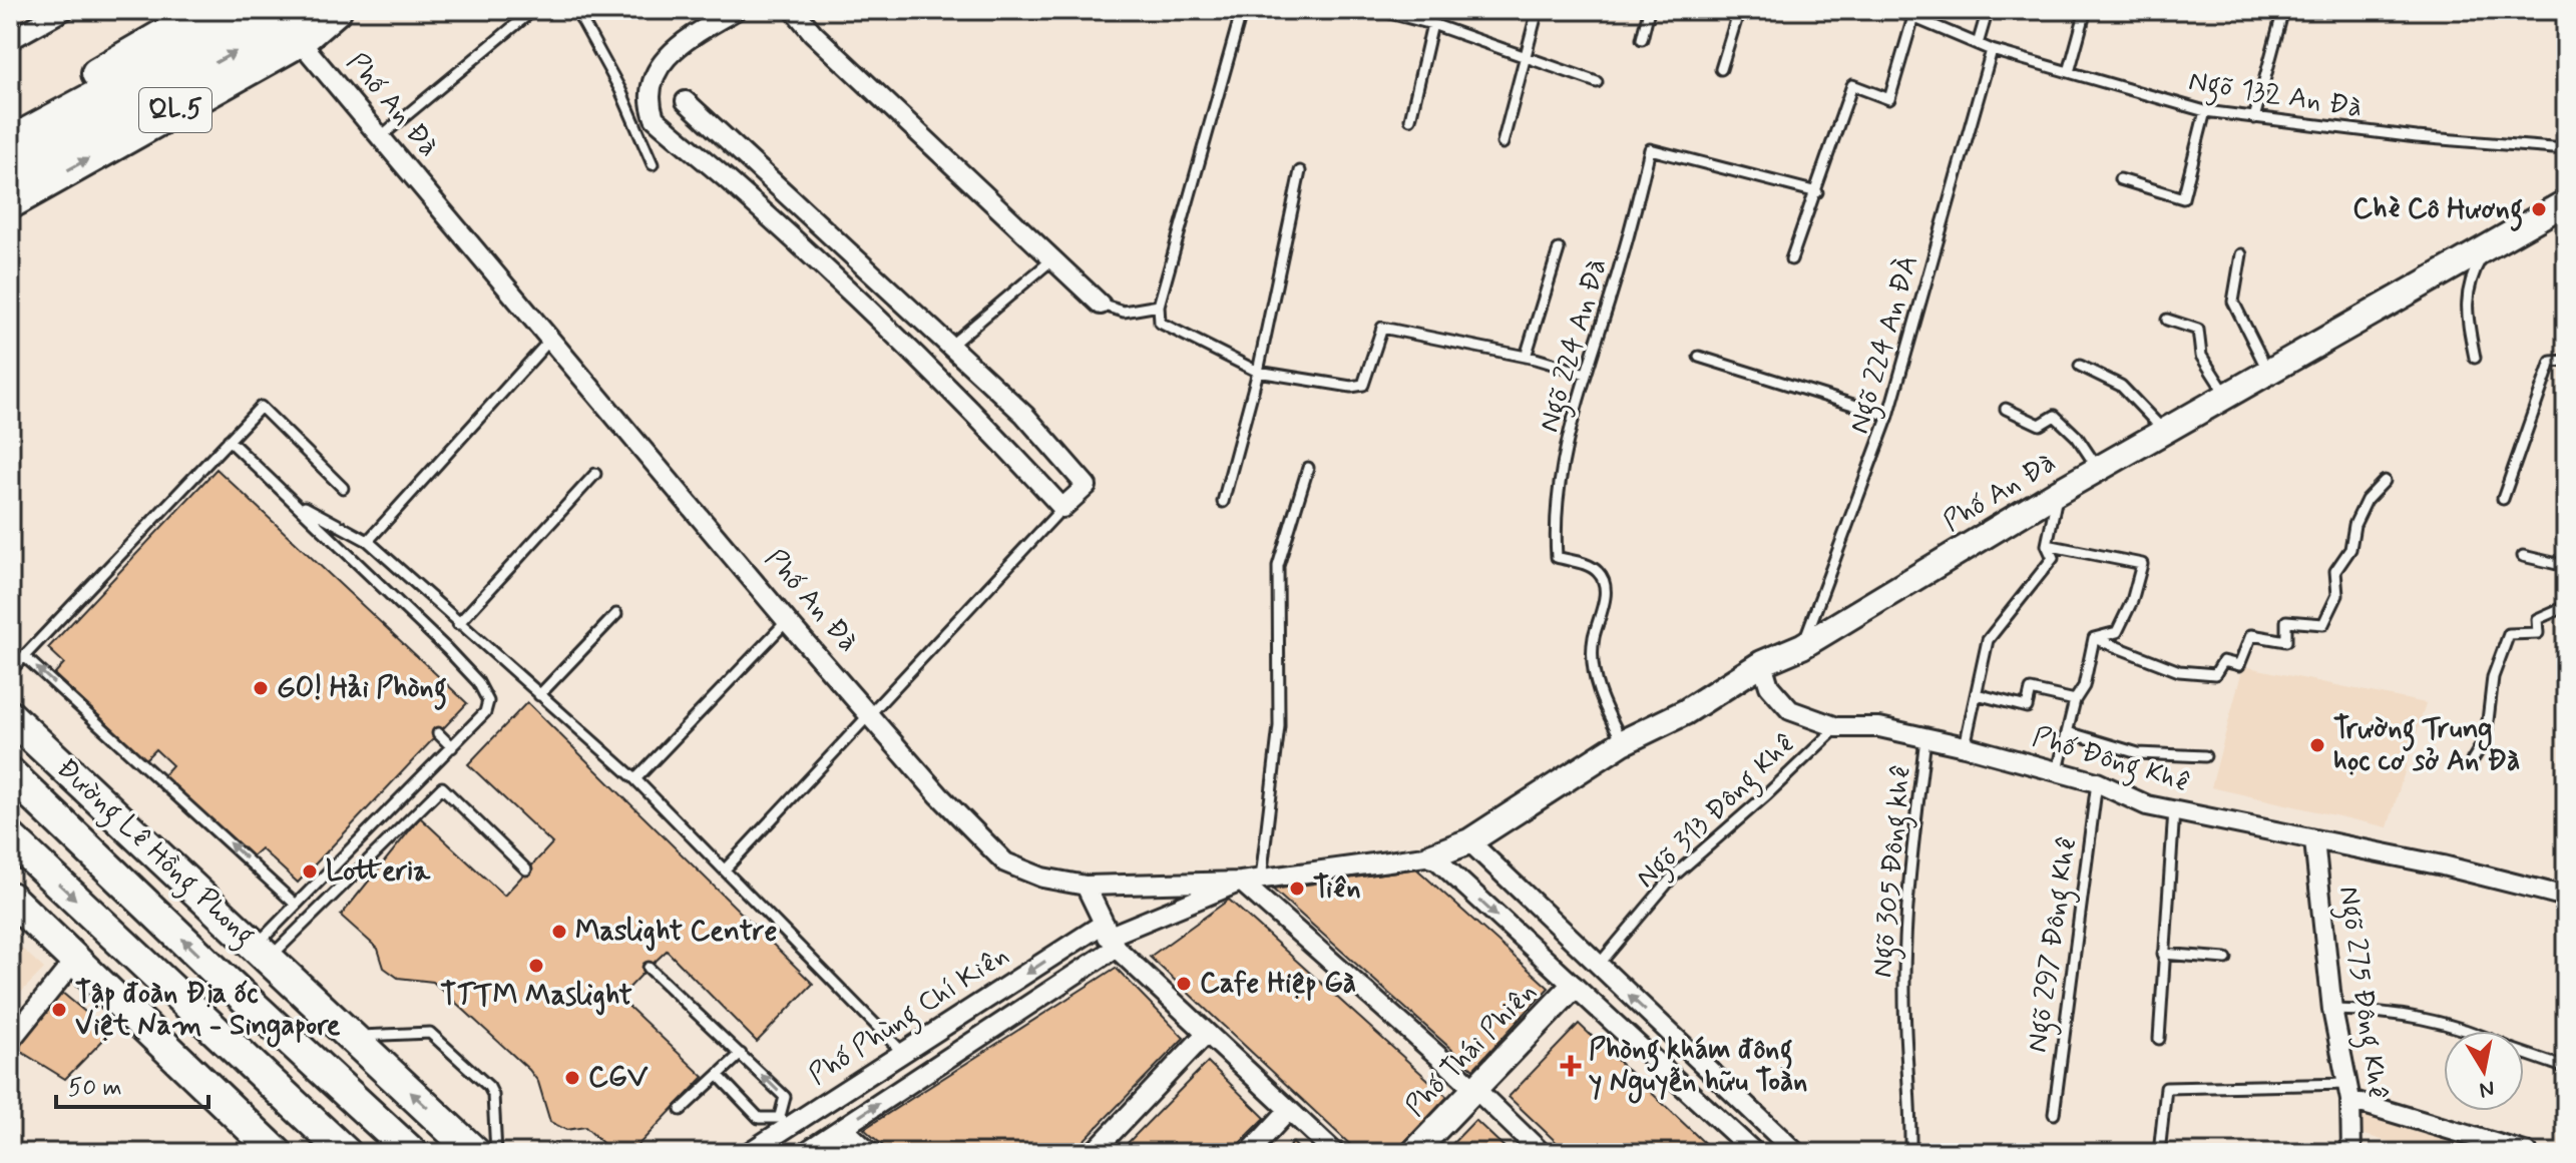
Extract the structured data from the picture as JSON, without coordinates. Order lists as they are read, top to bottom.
{
  "streets": {
    "main road": ["QL.5", "Đường Lê Hồng Phong"],
    "street": [
      "Phố An Đà",
      "Phố Đông Khê",
      "Ngõ 275 Đông Khê",
      "Phố Phùng Chí Kiên",
      "Phố Thái Phiên"
    ],
    "lane": [
      "Ngõ 132 An Đà",
      "Ngõ 224 An ĐÀ",
      "Ngõ 224 An Đà",
      "Ngõ 313 Đông Khê",
      "Ngõ 305 Đông khê",
      "Ngõ 297 Đông Khê"
    ]
  },
  "crossings": [
    ["Ngõ 132 An Đà", "Ngõ 224 An ĐÀ"],
    ["Phố An Đà", "QL.5"],
    ["Phố An Đà", "Ngõ 224 An ĐÀ"],
    ["Phố An Đà", "Ngõ 224 An Đà"],
    ["Phố An Đà", "Phố Đông Khê"],
    ["Phố Đông Khê", "Ngõ 313 Đông Khê"],
    ["Phố Đông Khê", "Ngõ 305 Đông khê"],
    ["Phố Đông Khê", "Ngõ 297 Đông Khê"],
    ["Phố Đông Khê", "Ngõ 275 Đông Khê"]
  ],
  "places": {
    "other": [
      "Chè Cô Hương",
      "GO! Hải Phòng",
      "Trường Trung học cơ sở An Đà",
      "Lotteria",
      "Tiên",
      "Maslight Centre",
      "TTTM Maslight",
      "Cafe Hiệp Gà",
      "Tập đoàn Địa ốc Việt Nam - Singapore",
      "CGV"
    ],
    "health": ["Phòng khám đông y Nguyễn hữu Toàn"]
  },
  "scale_bar": "50 m",
  "north": "bottom"
}
